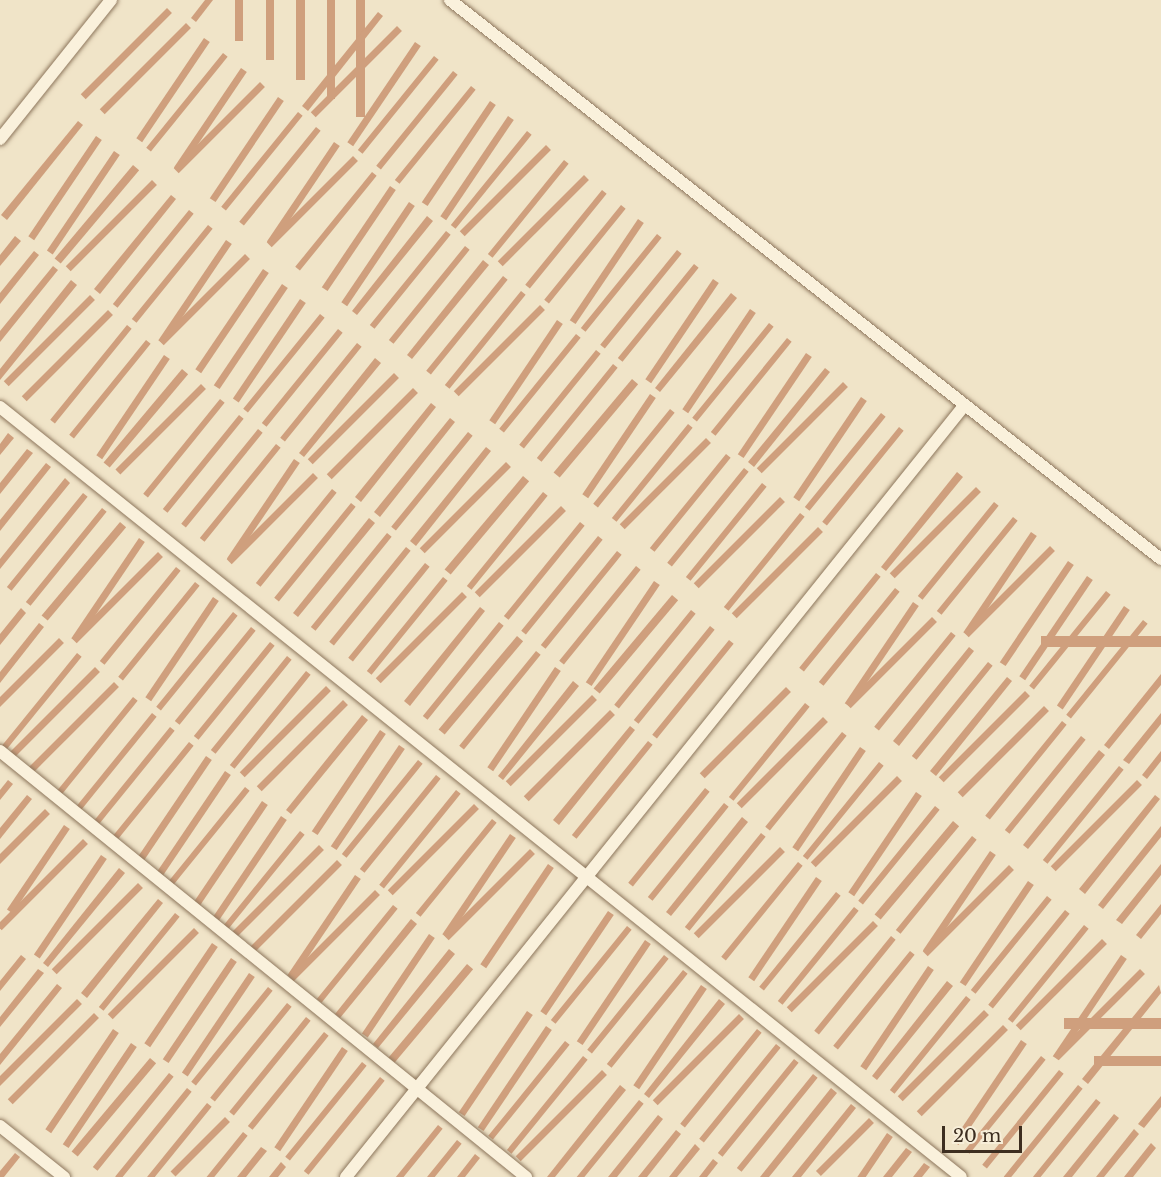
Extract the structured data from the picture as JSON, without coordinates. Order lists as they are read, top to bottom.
{
  "scale_bar": "20 m"
}
